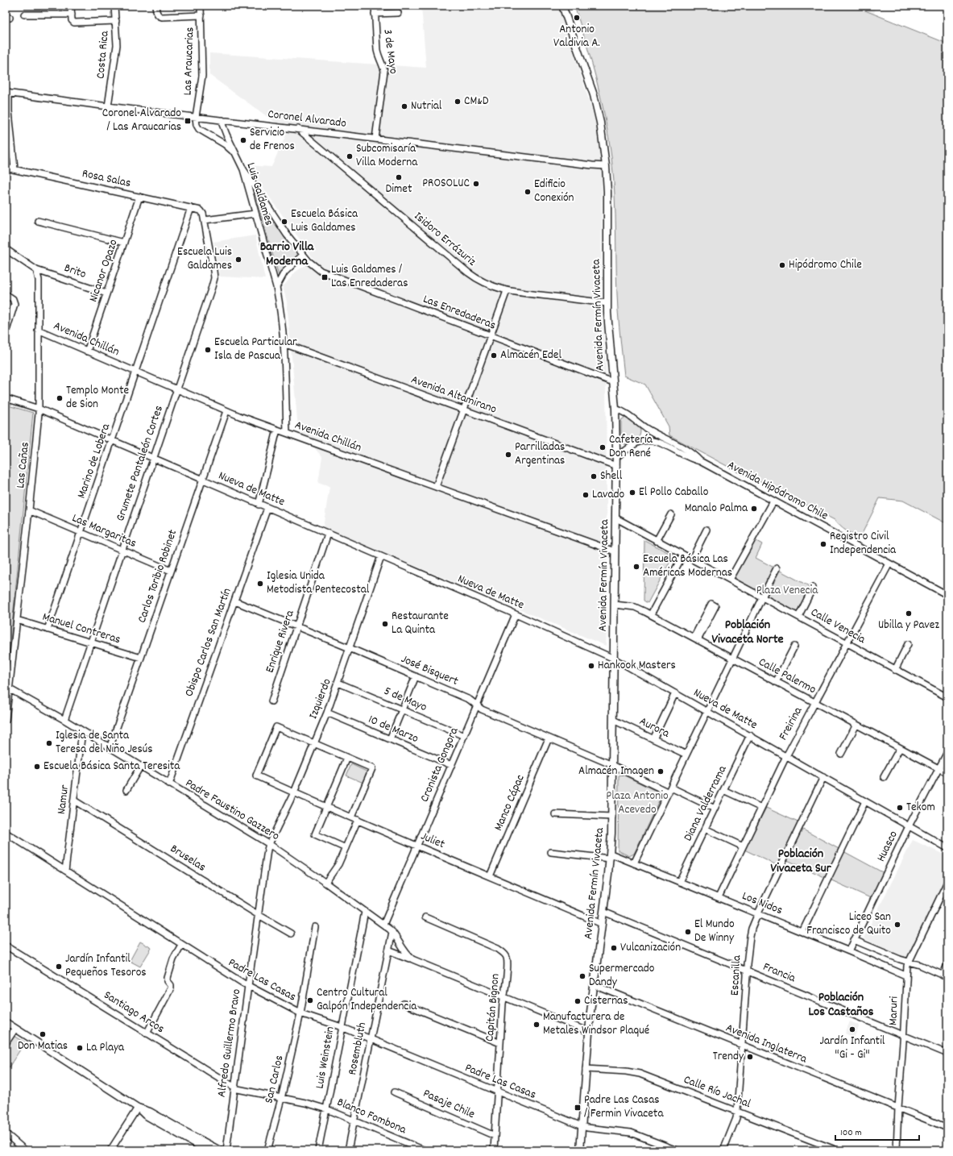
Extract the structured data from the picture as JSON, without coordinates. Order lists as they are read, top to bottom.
{
  "streets": {
    "main road": ["Avenida Fermín Vivaceta"],
    "street": [
      "3 de Mayo",
      "Costa Rica",
      "Las Araucarias",
      "Coronel Alvarado",
      "Rosa Salas",
      "Luis Galdames",
      "Isidoro Errázuriz",
      "Nicanor Opazo",
      "Brito",
      "Las Enredaderas",
      "Avenida Chillán",
      "Avenida Altamirano",
      "Marino de Lobera",
      "Grumete Pantaleón Cortes",
      "Las Cañas",
      "Nueva de Matte",
      "Avenida Hipódromo Chile",
      "Las Margaritas",
      "Carlos Toribio Robinet",
      "Calle Venecia",
      "Manuel Contreras",
      "Enrique Rivera",
      "Obispo Carlos San Martín",
      "José Bisquert",
      "Calle Palermo",
      "Izquierdo",
      "5 de Mayo",
      "Freirina",
      "Aurora",
      "10 de Marzo",
      "Cronista Gongora",
      "Namur",
      "Manco Cápac",
      "Diana Valderrama",
      "Padre Faustino Gazzero",
      "Juliet",
      "Huasco",
      "Bruselas",
      "Los Nidos",
      "Francia",
      "Escanilla",
      "Padre Las Casas",
      "Capitán Bignon",
      "Maruri",
      "Santiago Arcos",
      "Alfredo Guillermo Bravo",
      "Avenida Inglaterra",
      "Rosembluth",
      "Luis Weinstein",
      "San Carlos",
      "Calle Río Jachal",
      "Pasaje Chile",
      "Blanco Fombona"
    ]
  },
  "crossings": [
    ["3 de Mayo", "Coronel Alvarado"],
    ["Costa Rica", "Coronel Alvarado"],
    ["Las Araucarias", "Coronel Alvarado"],
    ["Las Araucarias", "Luis Galdames"],
    ["Coronel Alvarado", "Luis Galdames"],
    ["Coronel Alvarado", "Isidoro Errázuriz"],
    ["Coronel Alvarado", "Avenida Fermín Vivaceta"],
    ["Rosa Salas", "Nicanor Opazo"],
    ["Rosa Salas", "Marino de Lobera"],
    ["Rosa Salas", "Grumete Pantaleón Cortes"],
    ["Luis Galdames", "Las Enredaderas"],
    ["Luis Galdames", "Avenida Chillán"],
    ["Luis Galdames", "Avenida Altamirano"],
    ["Isidoro Errázuriz", "Avenida Fermín Vivaceta"],
    ["Nicanor Opazo", "Brito"],
    ["Nicanor Opazo", "Avenida Chillán"],
    ["Brito", "Las Cañas"],
    ["Las Enredaderas", "Avenida Fermín Vivaceta"],
    ["Avenida Fermín Vivaceta", "Avenida Chillán"],
    ["Avenida Fermín Vivaceta", "Avenida Altamirano"],
    ["Avenida Fermín Vivaceta", "Nueva de Matte"],
    ["Avenida Fermín Vivaceta", "Avenida Hipódromo Chile"],
    ["Avenida Fermín Vivaceta", "Calle Venecia"],
    ["Avenida Fermín Vivaceta", "José Bisquert"],
    ["Avenida Fermín Vivaceta", "Calle Palermo"],
    ["Avenida Fermín Vivaceta", "Aurora"],
    ["Avenida Fermín Vivaceta", "Padre Faustino Gazzero"],
    ["Avenida Fermín Vivaceta", "Juliet"],
    ["Avenida Fermín Vivaceta", "Los Nidos"],
    ["Avenida Fermín Vivaceta", "Francia"],
    ["Avenida Fermín Vivaceta", "Padre Las Casas"],
    ["Avenida Fermín Vivaceta", "Avenida Inglaterra"],
    ["Avenida Fermín Vivaceta", "Calle Río Jachal"],
    ["Avenida Chillán", "Marino de Lobera"],
    ["Avenida Chillán", "Grumete Pantaleón Cortes"],
    ["Avenida Chillán", "Las Cañas"],
    ["Avenida Chillán", "Carlos Toribio Robinet"],
    ["Marino de Lobera", "Nueva de Matte"],
    ["Marino de Lobera", "Las Margaritas"],
    ["Marino de Lobera", "Manuel Contreras"],
    ["Grumete Pantaleón Cortes", "Nueva de Matte"],
    ["Grumete Pantaleón Cortes", "Las Margaritas"],
    ["Grumete Pantaleón Cortes", "Manuel Contreras"],
    ["Grumete Pantaleón Cortes", "Padre Faustino Gazzero"],
    ["Las Cañas", "Nueva de Matte"],
    ["Las Cañas", "Las Margaritas"],
    ["Las Cañas", "Manuel Contreras"],
    ["Las Cañas", "Padre Faustino Gazzero"],
    ["Nueva de Matte", "Carlos Toribio Robinet"],
    ["Nueva de Matte", "Enrique Rivera"],
    ["Nueva de Matte", "Obispo Carlos San Martín"],
    ["Nueva de Matte", "Izquierdo"],
    ["Nueva de Matte", "Freirina"],
    ["Nueva de Matte", "Cronista Gongora"],
    ["Nueva de Matte", "Diana Valderrama"],
    ["Nueva de Matte", "Huasco"],
    ["Nueva de Matte", "Escanilla"],
    ["Avenida Hipódromo Chile", "Freirina"],
    ["Las Margaritas", "Carlos Toribio Robinet"],
    ["Carlos Toribio Robinet", "Manuel Contreras"],
    ["Carlos Toribio Robinet", "Padre Faustino Gazzero"],
    ["Calle Venecia", "Freirina"],
    ["Enrique Rivera", "José Bisquert"],
    ["Obispo Carlos San Martín", "José Bisquert"],
    ["Obispo Carlos San Martín", "Padre Faustino Gazzero"],
    ["José Bisquert", "Izquierdo"],
    ["José Bisquert", "Cronista Gongora"],
    ["José Bisquert", "Manco Cápac"],
    ["José Bisquert", "Diana Valderrama"],
    ["Calle Palermo", "Freirina"],
    ["Calle Palermo", "Huasco"],
    ["Izquierdo", "5 de Mayo"],
    ["Izquierdo", "10 de Marzo"],
    ["Izquierdo", "Padre Faustino Gazzero"],
    ["Izquierdo", "Juliet"],
    ["Izquierdo", "Alfredo Guillermo Bravo"],
    ["5 de Mayo", "Cronista Gongora"],
    ["Freirina", "Los Nidos"],
    ["10 de Marzo", "Cronista Gongora"],
    ["Cronista Gongora", "Padre Faustino Gazzero"],
    ["Cronista Gongora", "Juliet"],
    ["Namur", "Padre Faustino Gazzero"],
    ["Namur", "Bruselas"],
    ["Namur", "Padre Las Casas"],
    ["Manco Cápac", "Juliet"],
    ["Diana Valderrama", "Los Nidos"],
    ["Padre Faustino Gazzero", "Capitán Bignon"],
    ["Padre Faustino Gazzero", "Alfredo Guillermo Bravo"],
    ["Padre Faustino Gazzero", "Rosembluth"],
    ["Padre Faustino Gazzero", "Luis Weinstein"],
    ["Huasco", "Los Nidos"],
    ["Bruselas", "Alfredo Guillermo Bravo"],
    ["Los Nidos", "Escanilla"],
    ["Los Nidos", "Maruri"],
    ["Francia", "Escanilla"],
    ["Francia", "Maruri"],
    ["Escanilla", "Avenida Inglaterra"],
    ["Escanilla", "Calle Río Jachal"],
    ["Padre Las Casas", "Capitán Bignon"],
    ["Padre Las Casas", "Alfredo Guillermo Bravo"],
    ["Padre Las Casas", "Rosembluth"],
    ["Padre Las Casas", "Luis Weinstein"],
    ["Padre Las Casas", "San Carlos"],
    ["Capitán Bignon", "Pasaje Chile"],
    ["Maruri", "Avenida Inglaterra"],
    ["Santiago Arcos", "Alfredo Guillermo Bravo"],
    ["Santiago Arcos", "Blanco Fombona"],
    ["Alfredo Guillermo Bravo", "Blanco Fombona"],
    ["Rosembluth", "Blanco Fombona"],
    ["Luis Weinstein", "Blanco Fombona"],
    ["San Carlos", "Blanco Fombona"]
  ],
  "districts": [
    "Barrio Villa Moderna",
    "Población Vivaceta Norte",
    "Población Vivaceta Sur",
    "Población Los Castaños"
  ],
  "parks": ["Plaza Venecia", "Plaza Antonio Acevedo"],
  "places": {
    "other": [
      "Antonio Valdivia A.",
      "CM&D",
      "Nutrial",
      "Servicio de Frenos",
      "Subcomisaría Villa Moderna",
      "Dimet",
      "PROSOLUC",
      "Edificio Conexión",
      "Escuela Básica Luis Galdames",
      "Escuela Luis Galdames",
      "Hipódromo Chile",
      "Escuela Particular Isla de Pascua",
      "Almacén Edel",
      "Templo Monte de Sion",
      "Cafetería Don René",
      "Parrilladas Argentinas",
      "Shell",
      "El Pollo Caballo",
      "Lavado",
      "Manalo Palma",
      "Registro Civil Independencia",
      "Escuela Básica Las Américas Modernas",
      "Iglesia Unida Metodista Pentecostal",
      "Ubilla y Pavez",
      "Restaurante La Quinta",
      "Hankook Masters",
      "Iglesia de Santa Teresa del Niño Jesús",
      "Escuela Básica Santa Teresita",
      "Almacén Imagen",
      "Tekom",
      "Liceo San Francisco de Quito",
      "El Mundo De Winny",
      "Vulcanización",
      "Jardín Infantil Pequeños Tesoros",
      "Supermercado Dandy",
      "Centro Cultural Galpón Independencia",
      "Cisternas",
      "Manufacturera de Metales Windsor Plaqué",
      "Jardín Infantil \"Gi - Gi\"",
      "Don Matias",
      "La Playa",
      "Trendy"
    ],
    "transit": ["Coronel Alvarado / Las Araucarias", "Luis Galdames / Las Enredaderas", "Padre Las Casas / Fermin Vivaceta"]
  },
  "scale_bar": "100 m"
}
